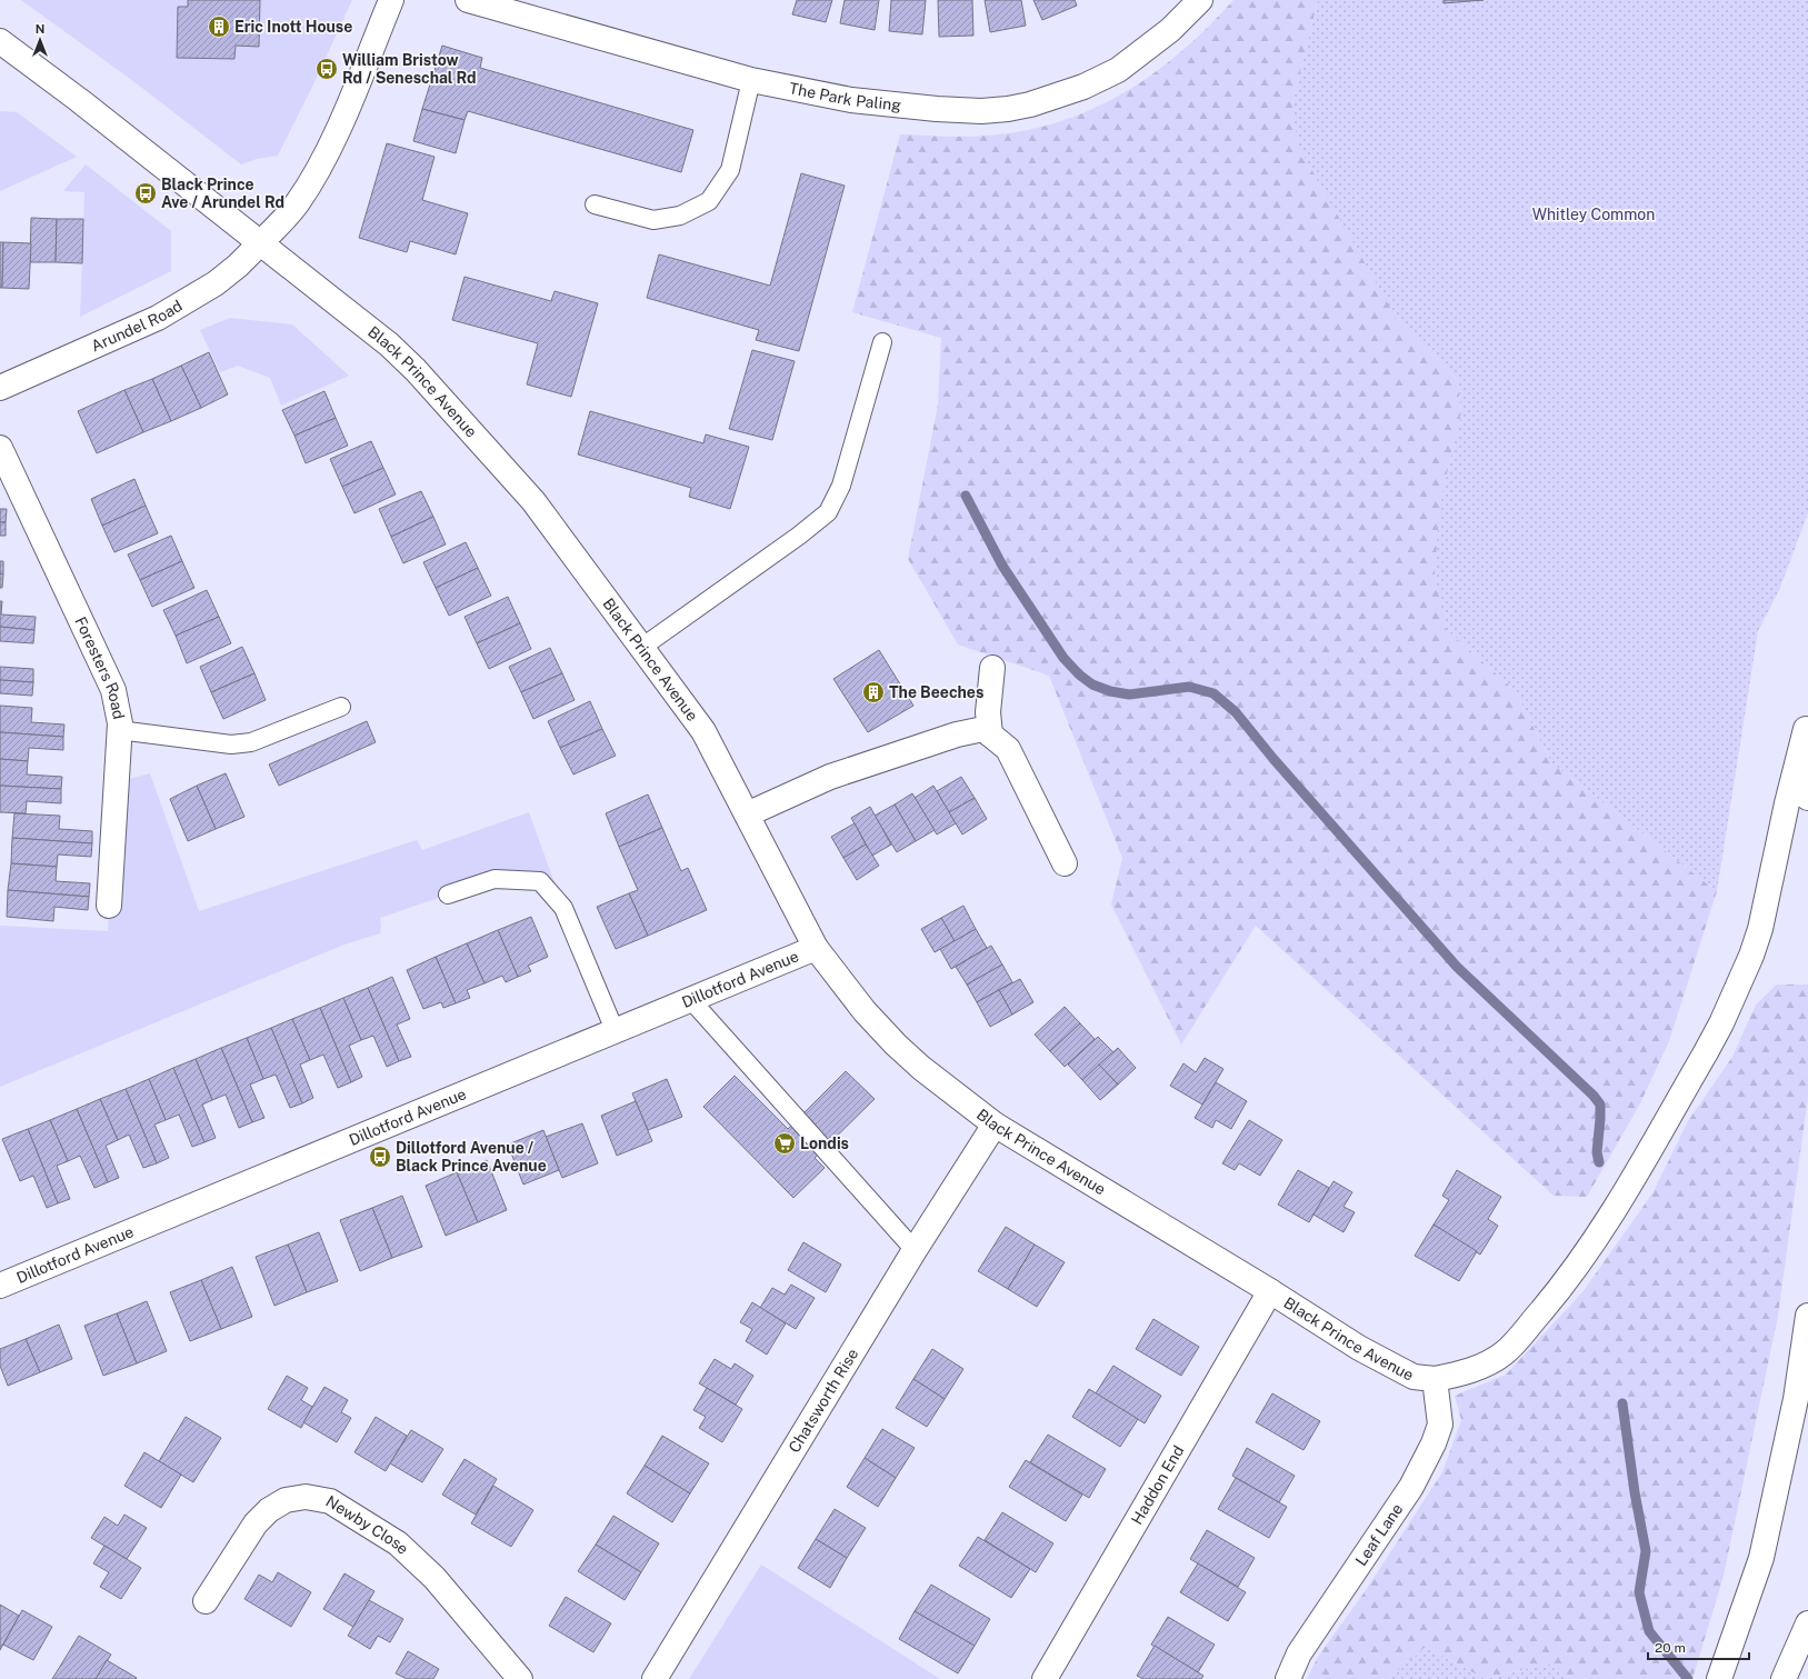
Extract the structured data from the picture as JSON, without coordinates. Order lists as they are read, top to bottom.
{
  "streets": {
    "main road": [
      "The Park Paling",
      "Arundel Road",
      "Black Prince Avenue",
      "Foresters Road",
      "Dillotford Avenue",
      "Chatsworth Rise",
      "Haddon End",
      "Newby Close",
      "Leaf Lane"
    ]
  },
  "crossings": [
    ["Arundel Road", "Black Prince Avenue"],
    ["Black Prince Avenue", "Dillotford Avenue"],
    ["Black Prince Avenue", "Chatsworth Rise"],
    ["Black Prince Avenue", "Haddon End"],
    ["Black Prince Avenue", "Leaf Lane"]
  ],
  "parks": ["Whitley Common"],
  "places": {
    "building": ["Eric Inott House", "The Beeches"],
    "bus stop": ["William Bristow Rd / Seneschal Rd", "Black Prince Ave / Arundel Rd", "Dillotford Avenue / Black Prince Avenue"],
    "supermarket": ["Londis"]
  },
  "scale_bar": "20 m",
  "north": "top"
}
